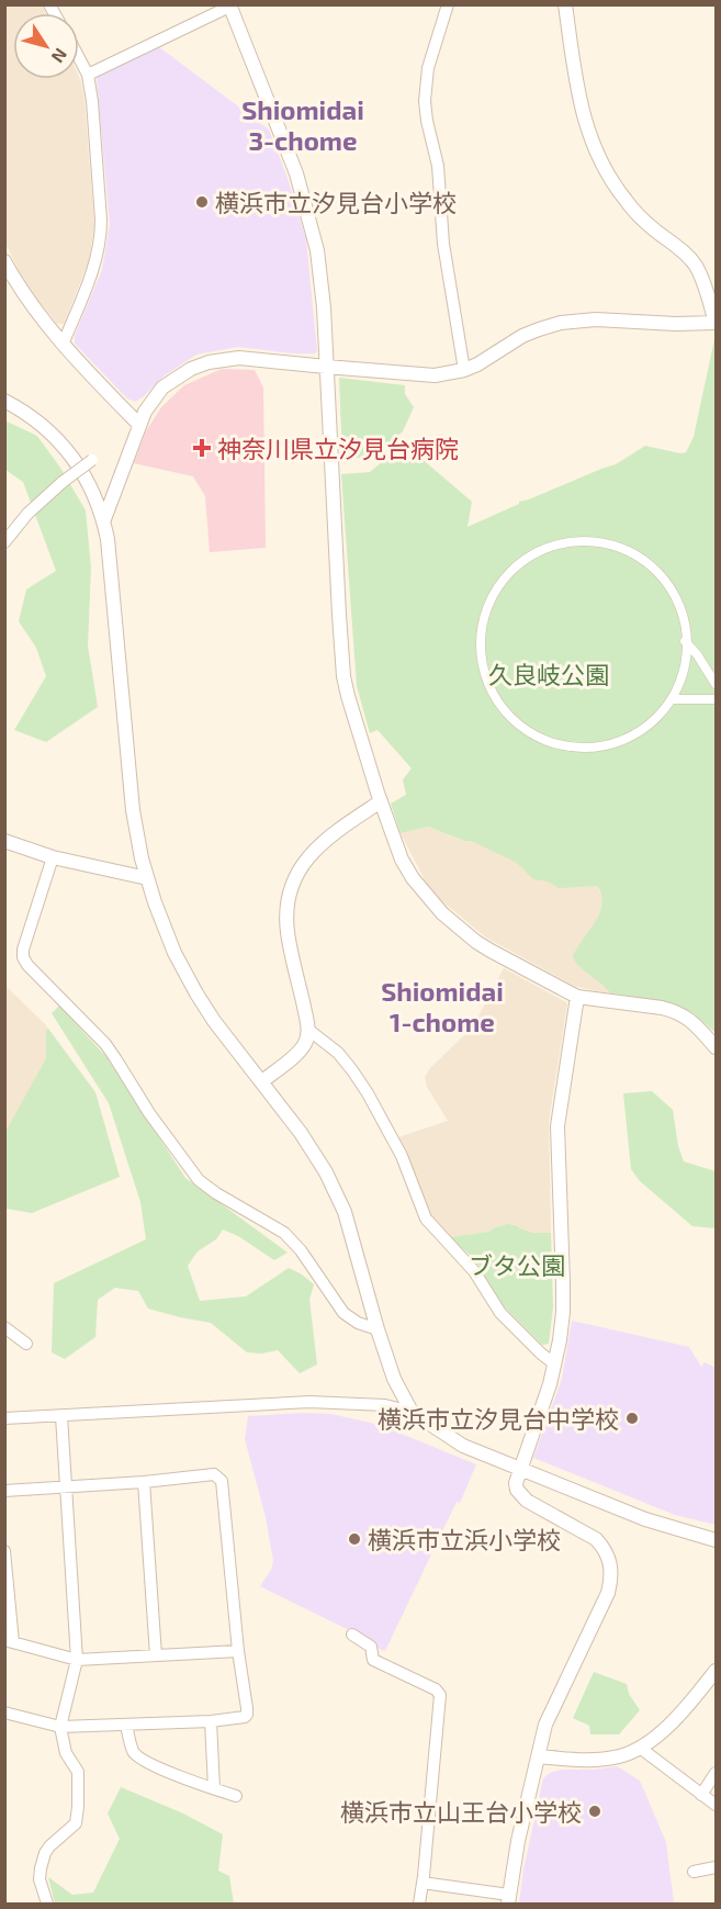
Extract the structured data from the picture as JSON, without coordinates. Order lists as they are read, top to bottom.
{
  "districts": ["Shiomidai 3-chome", "Shiomidai 1-chome"],
  "parks": ["久良岐公園", "ブタ公園"],
  "places": {
    "other": [
      "横浜市立汐見台小学校",
      "横浜市立汐見台中学校",
      "横浜市立浜小学校",
      "横浜市立山王台小学校"
    ],
    "health": ["神奈川県立汐見台病院"]
  },
  "north": "bottom right"
}
